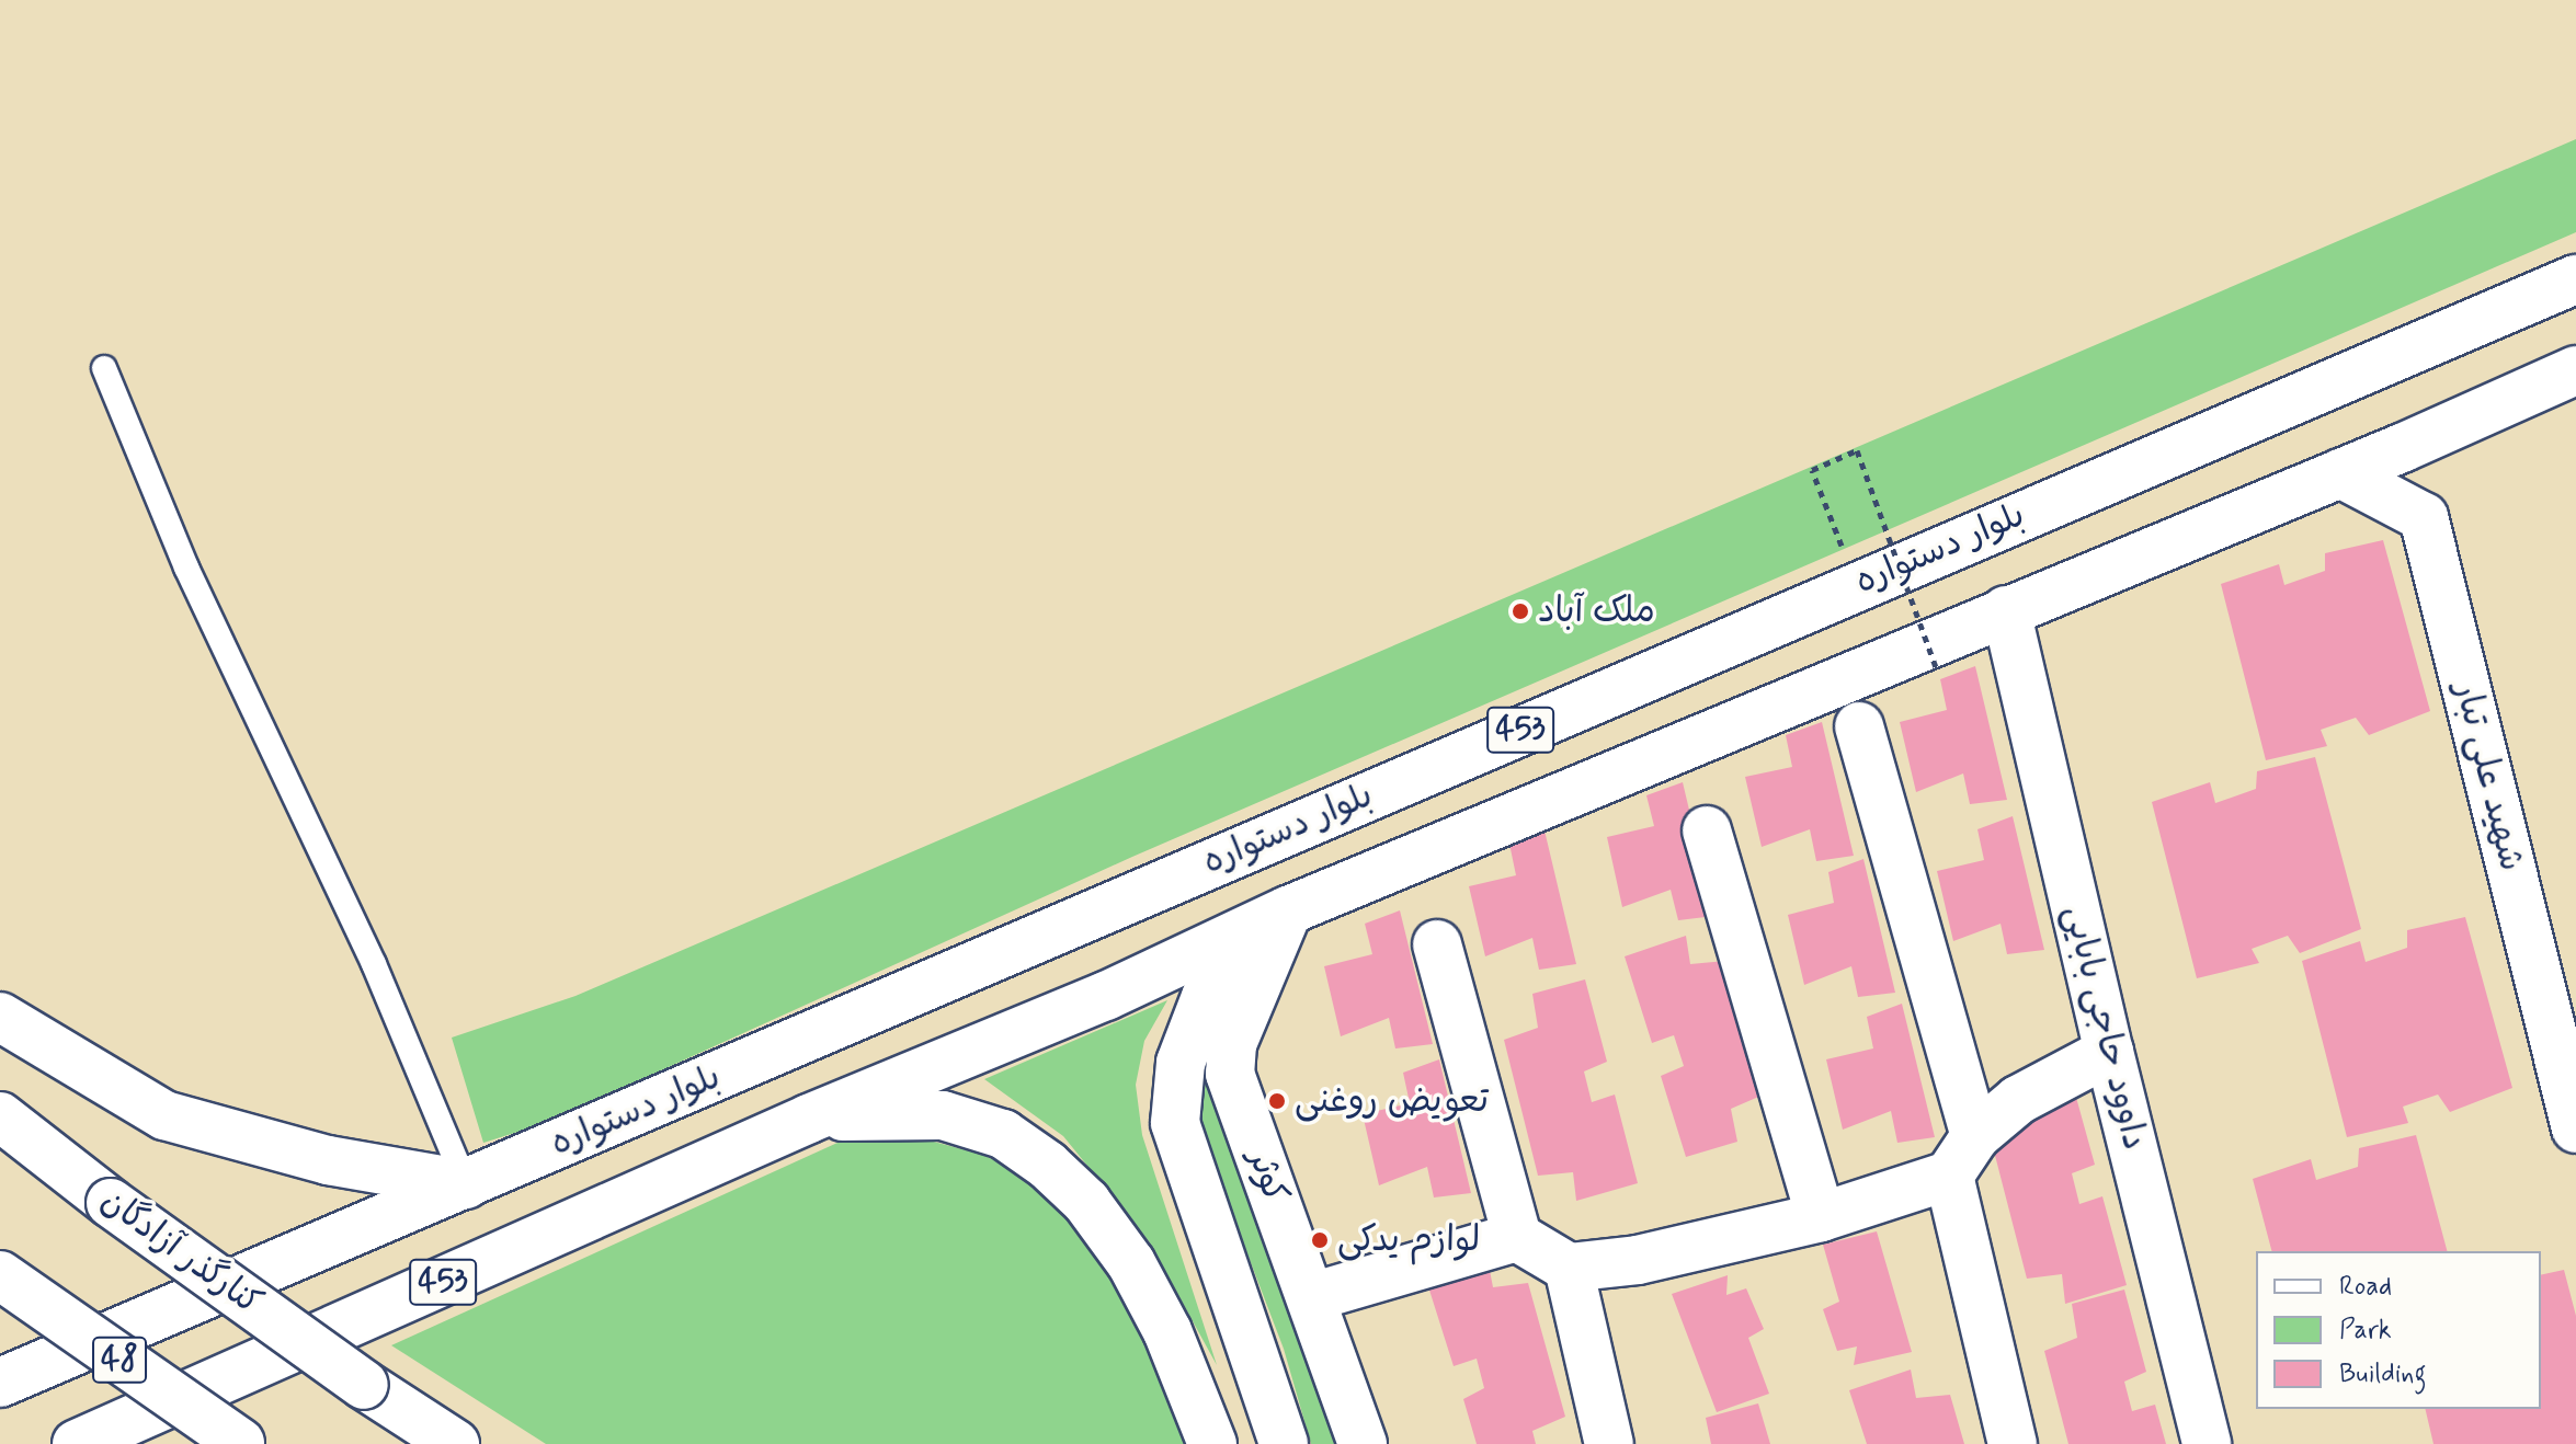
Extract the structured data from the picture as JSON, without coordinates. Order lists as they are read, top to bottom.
{
  "streets": {
    "main road": [
      "بلوار دستواره",
      "453",
      "شهید علی تبار",
      "داوود حاجی بابایی",
      "کوثر",
      "کنارگذر آزادگان",
      "48"
    ]
  },
  "crossings": [
    ["453", "شهید علی تبار"],
    ["453", "داوود حاجی بابایی"],
    ["453", "کوثر"]
  ],
  "places": ["ملک آباد", "تعویض روغنی", "لوازم یدکی"],
  "legend": ["Road", "Park", "Building"]
}
